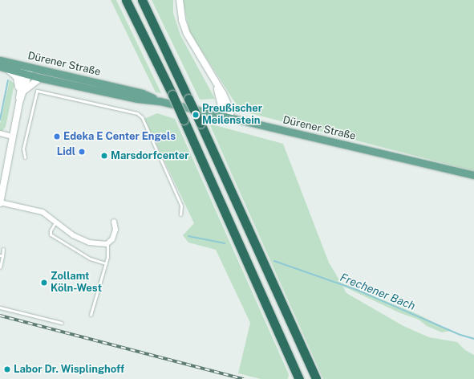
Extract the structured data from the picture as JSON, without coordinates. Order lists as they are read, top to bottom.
{
  "streets": {
    "main road": ["Dürener Straße"]
  },
  "water": ["Frechener Bach"],
  "places": [
    "Preußischer Meilenstein",
    "Edeka E Center Engels",
    "Lidl",
    "Marsdorfcenter",
    "Zollamt Köln-West",
    "Labor Dr. Wisplinghoff"
  ]
}
